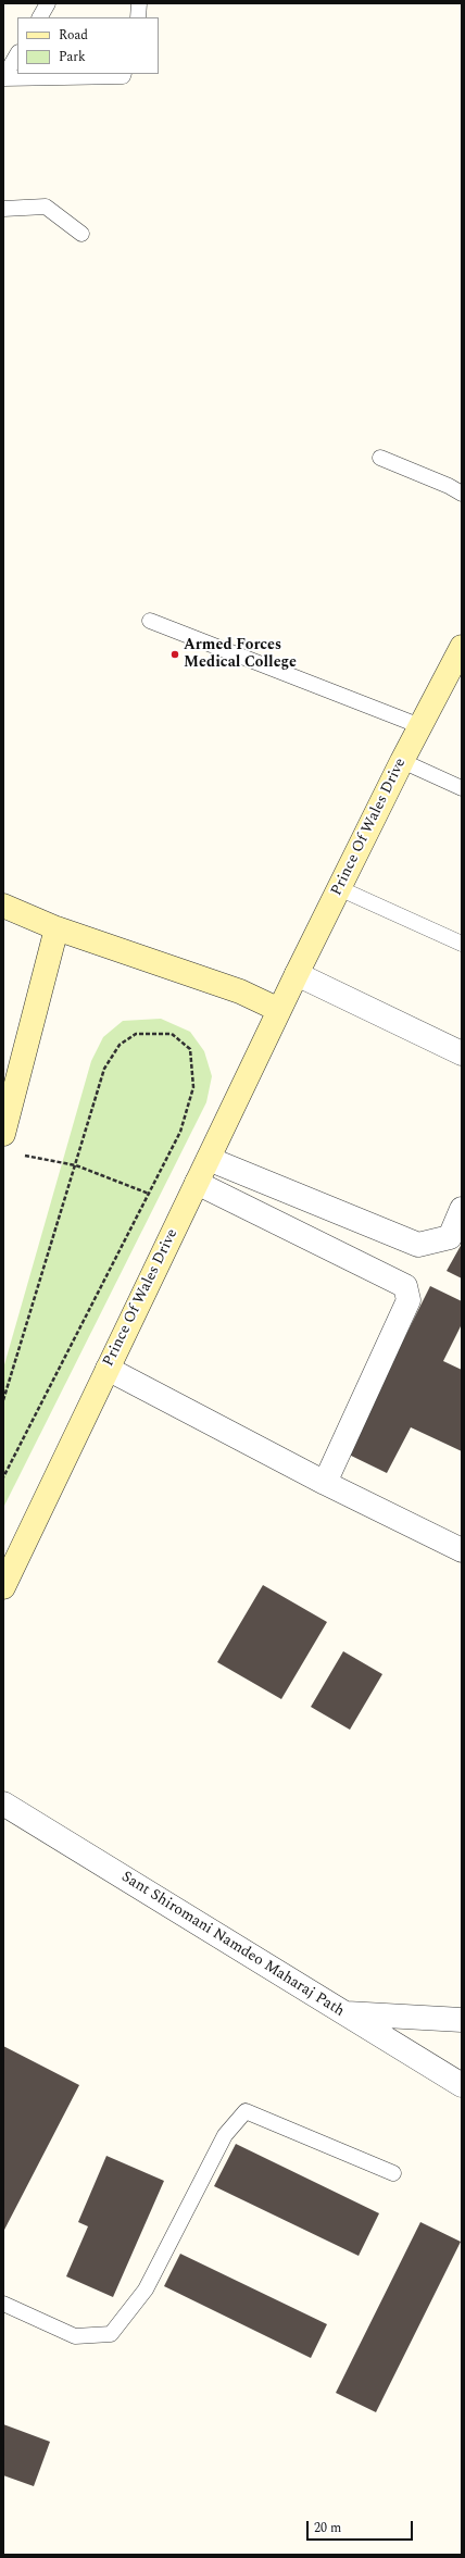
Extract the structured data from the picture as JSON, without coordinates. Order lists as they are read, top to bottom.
{
  "streets": {
    "street": ["Prince Of Wales Drive", "Sant Shiromani Namdeo Maharaj Path"]
  },
  "places": ["Armed Forces Medical College"],
  "legend": ["Road", "Park"],
  "scale_bar": "20 m"
}
